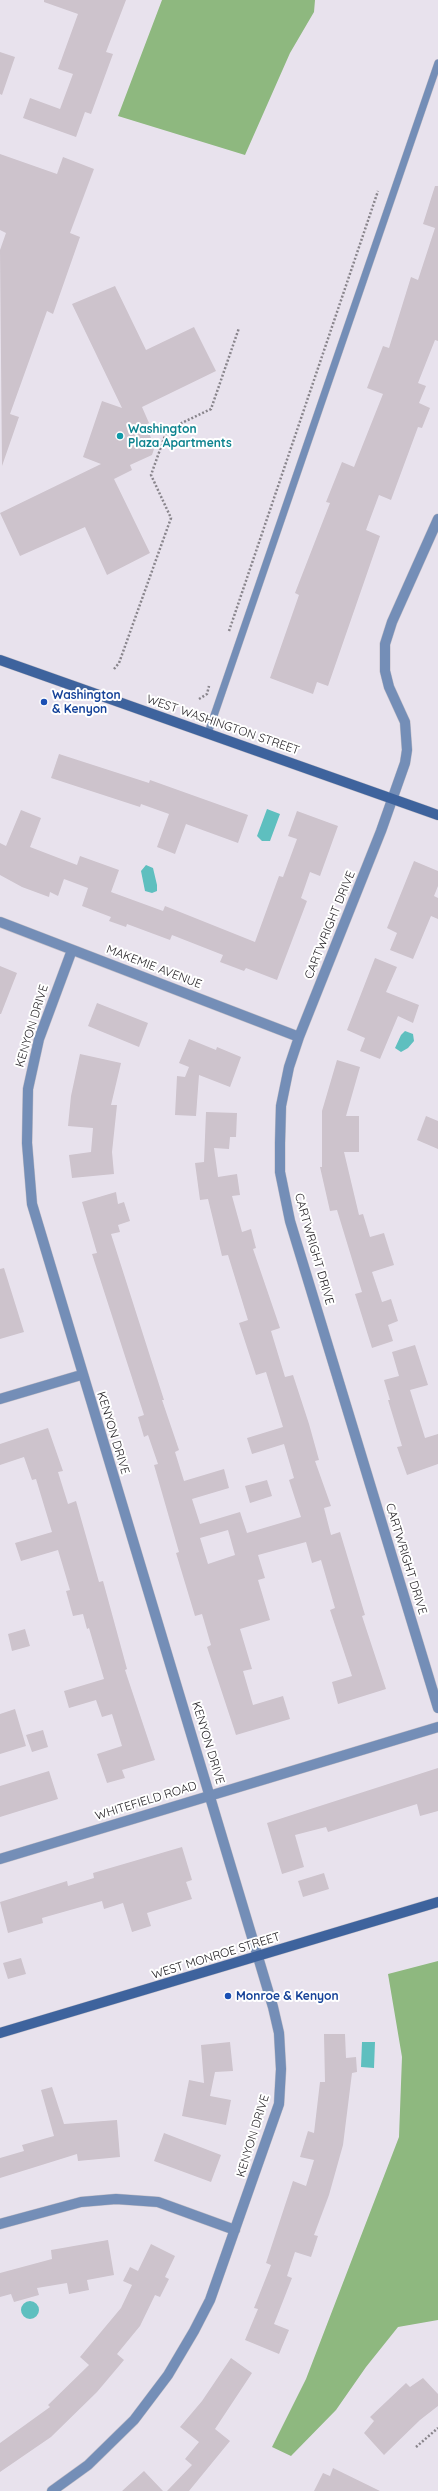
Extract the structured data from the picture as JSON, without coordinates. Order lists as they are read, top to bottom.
{
  "streets": {
    "street": [
      "WEST WASHINGTON STREET",
      "CARTWRIGHT DRIVE",
      "MAKEMIE AVENUE",
      "KENYON DRIVE",
      "WHITEFIELD ROAD",
      "WEST MONROE STREET"
    ]
  },
  "crossings": [
    ["WEST WASHINGTON STREET", "CARTWRIGHT DRIVE"],
    ["CARTWRIGHT DRIVE", "MAKEMIE AVENUE"],
    ["MAKEMIE AVENUE", "KENYON DRIVE"],
    ["KENYON DRIVE", "WHITEFIELD ROAD"],
    ["KENYON DRIVE", "WEST MONROE STREET"]
  ],
  "places": ["Washington Plaza Apartments", "Washington & Kenyon", "Monroe & Kenyon"]
}
